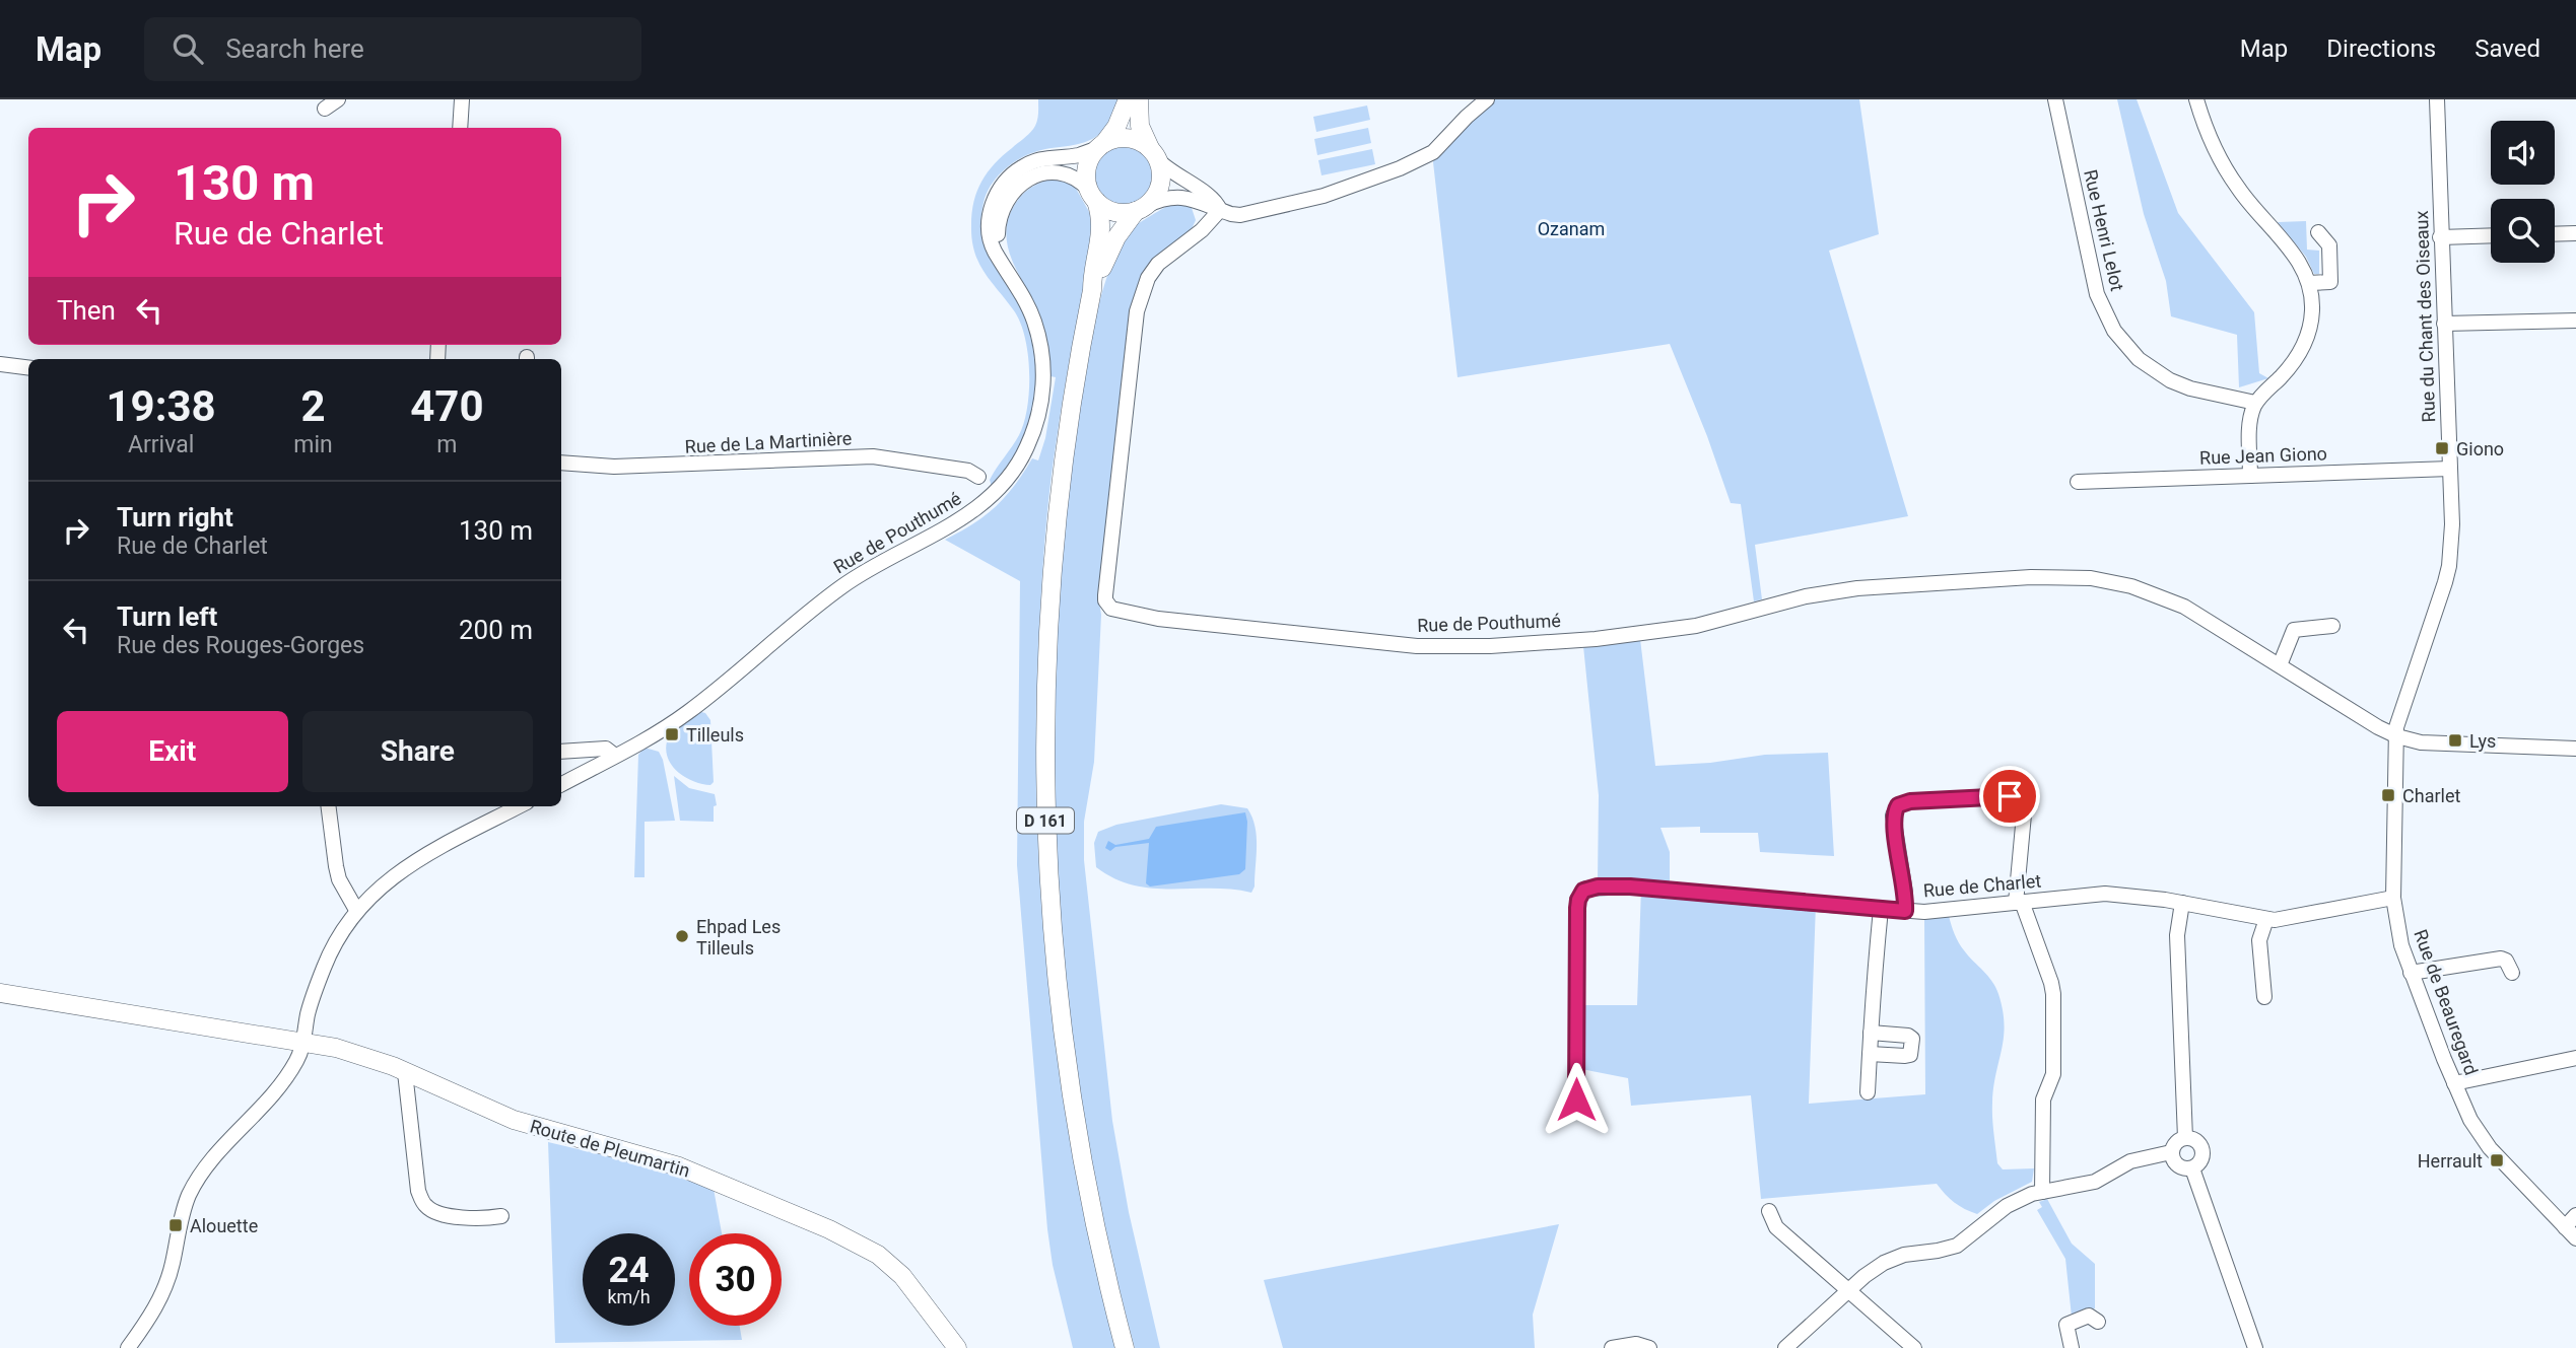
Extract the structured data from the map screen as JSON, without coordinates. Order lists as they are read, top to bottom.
{
  "streets": {
    "main road": ["D 161", "Route de Pleumartin"],
    "street": [
      "Rue Henri Lelot",
      "Rue du Chant des Oiseaux",
      "Rue de La Martinière",
      "Rue Jean Giono",
      "Rue de Pouthumé",
      "Rue de Charlet",
      "Rue de Beauregard"
    ]
  },
  "crossings": [
    ["Rue du Chant des Oiseaux", "Rue Jean Giono"],
    ["Rue du Chant des Oiseaux", "Rue de Pouthumé"],
    ["Rue du Chant des Oiseaux", "Rue de Beauregard"],
    ["Rue de Pouthumé", "D 161"],
    ["Rue de Pouthumé", "Rue de Beauregard"],
    ["Rue de Charlet", "Rue de Beauregard"]
  ],
  "parks": ["Ozanam"],
  "places": {
    "transit": [
      "Giono",
      "Tilleuls",
      "Lys",
      "Charlet",
      "Herrault",
      "Alouette"
    ],
    "other": ["Ehpad Les Tilleuls"]
  },
  "page": {
    "header": "Map",
    "search": "Search here",
    "nav": ["Map", "Directions", "Saved"],
    "turn": ["130 m", "Rue de Charlet"],
    "then": "Then",
    "eta": [
      "19:38",
      "Arrival",
      "2",
      "min",
      "470",
      "m"
    ],
    "list": [
      {
        "name": "Turn right",
        "note": "Rue de Charlet",
        "value": "130 m"
      },
      {
        "name": "Turn left",
        "note": "Rue des Rouges-Gorges",
        "value": "200 m"
      }
    ],
    "buttons": ["Exit", "Share"],
    "speed": "24 km/h",
    "limit": "30"
  }
}
